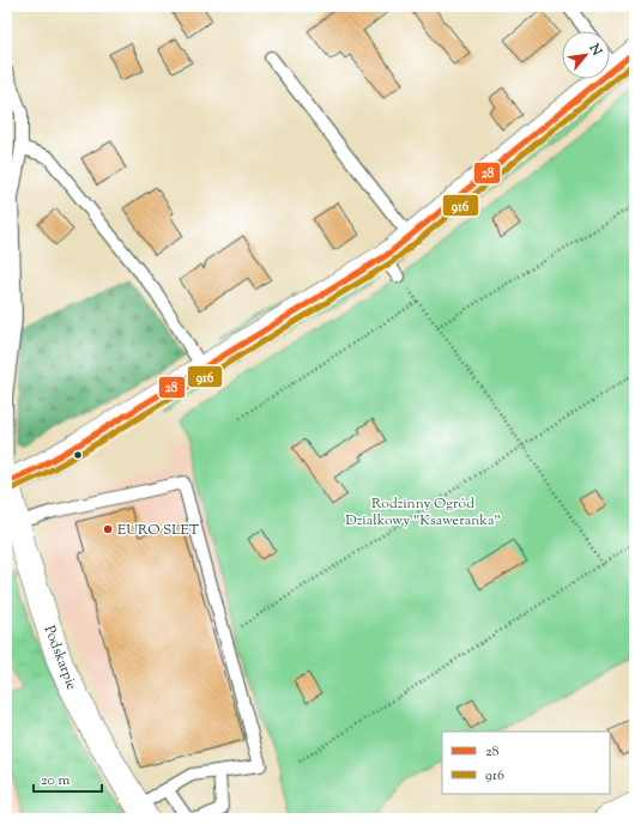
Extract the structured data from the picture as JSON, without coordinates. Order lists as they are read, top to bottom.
{
  "streets": {
    "street": ["Podskarpie"]
  },
  "parks": ["Rodzinny Ogród Działkowy \"Ksaweranka\""],
  "places": ["EURO SLET"],
  "lines": ["transit line 28", "transit line 916"],
  "legend": ["28", "916"],
  "scale_bar": "20 m",
  "north": "top right"
}
